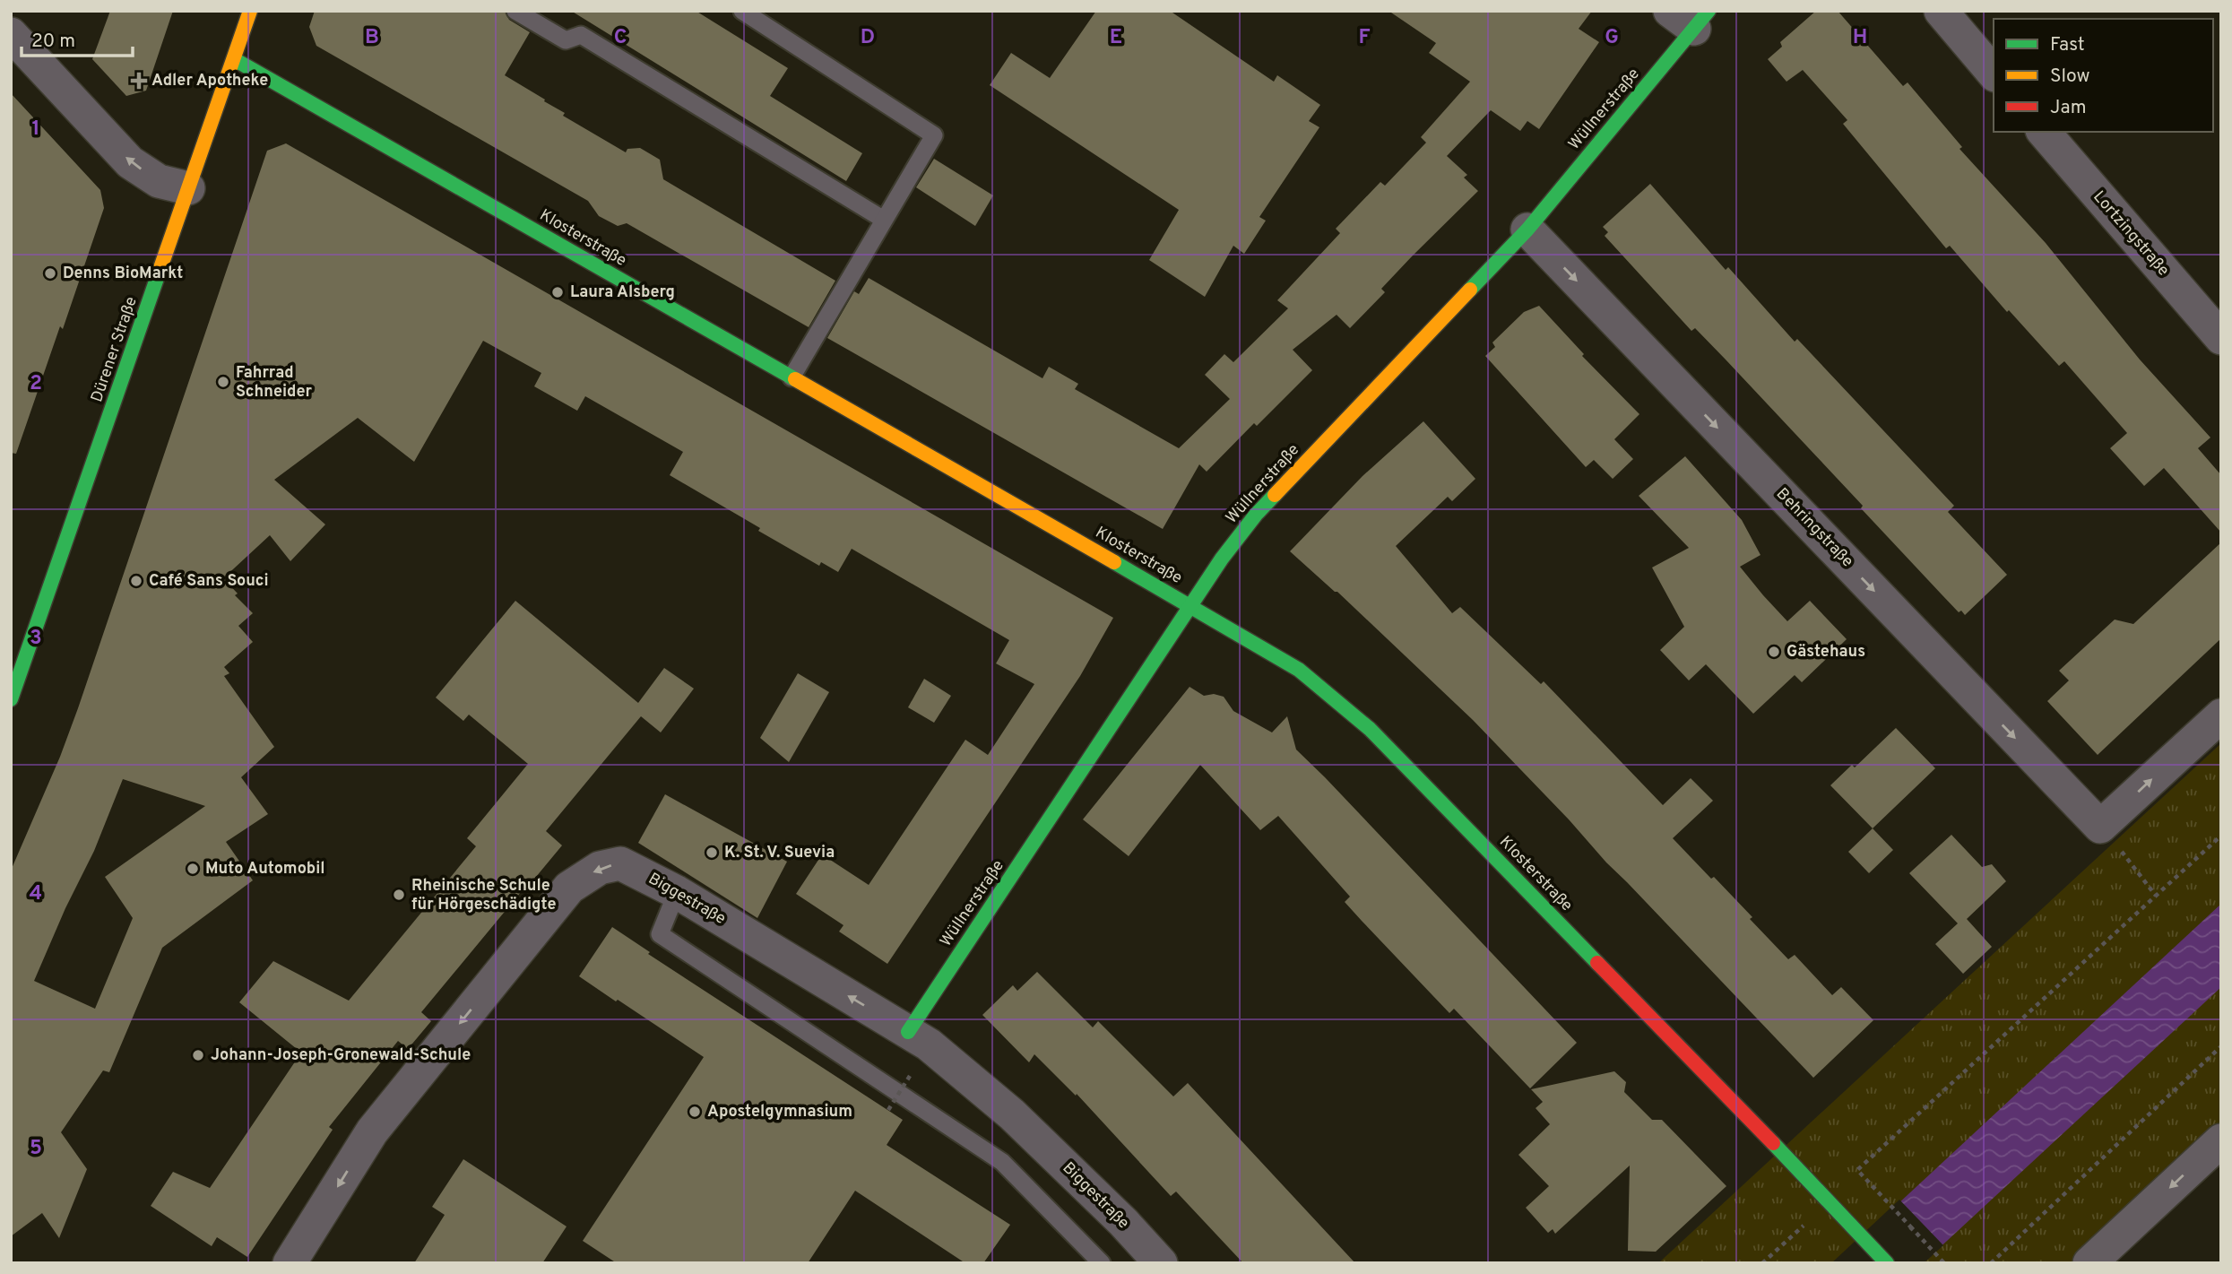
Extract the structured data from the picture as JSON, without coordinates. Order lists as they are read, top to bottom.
{
  "streets": {
    "street": [
      "Wüllnerstraße",
      "Lortzingstraße",
      "Klosterstraße",
      "Dürener Straße",
      "Behringstraße",
      "Biggestraße"
    ]
  },
  "crossings": [
    ["Wüllnerstraße", "Klosterstraße"],
    ["Wüllnerstraße", "Behringstraße"],
    ["Wüllnerstraße", "Biggestraße"],
    ["Klosterstraße", "Dürener Straße"]
  ],
  "one_way": ["Behringstraße"],
  "places": {
    "health": ["Adler Apotheke"],
    "other": [
      "Denns BioMarkt",
      "Laura Alsberg",
      "Fahrrad Schneider",
      "Café Sans Souci",
      "Gästehaus",
      "K. St. V. Suevia",
      "Muto Automobil",
      "Rheinische Schule für Hörgeschädigte",
      "Johann-Joseph-Gronewald-Schule",
      "Apostelgymnasium"
    ]
  },
  "legend": ["Fast", "Slow", "Jam"],
  "scale_bar": "20 m",
  "grid": {
    "columns": [
      "B",
      "C",
      "D",
      "E",
      "F",
      "G",
      "H"
    ],
    "rows": [
      "1",
      "2",
      "3",
      "4",
      "5"
    ]
  }
}
